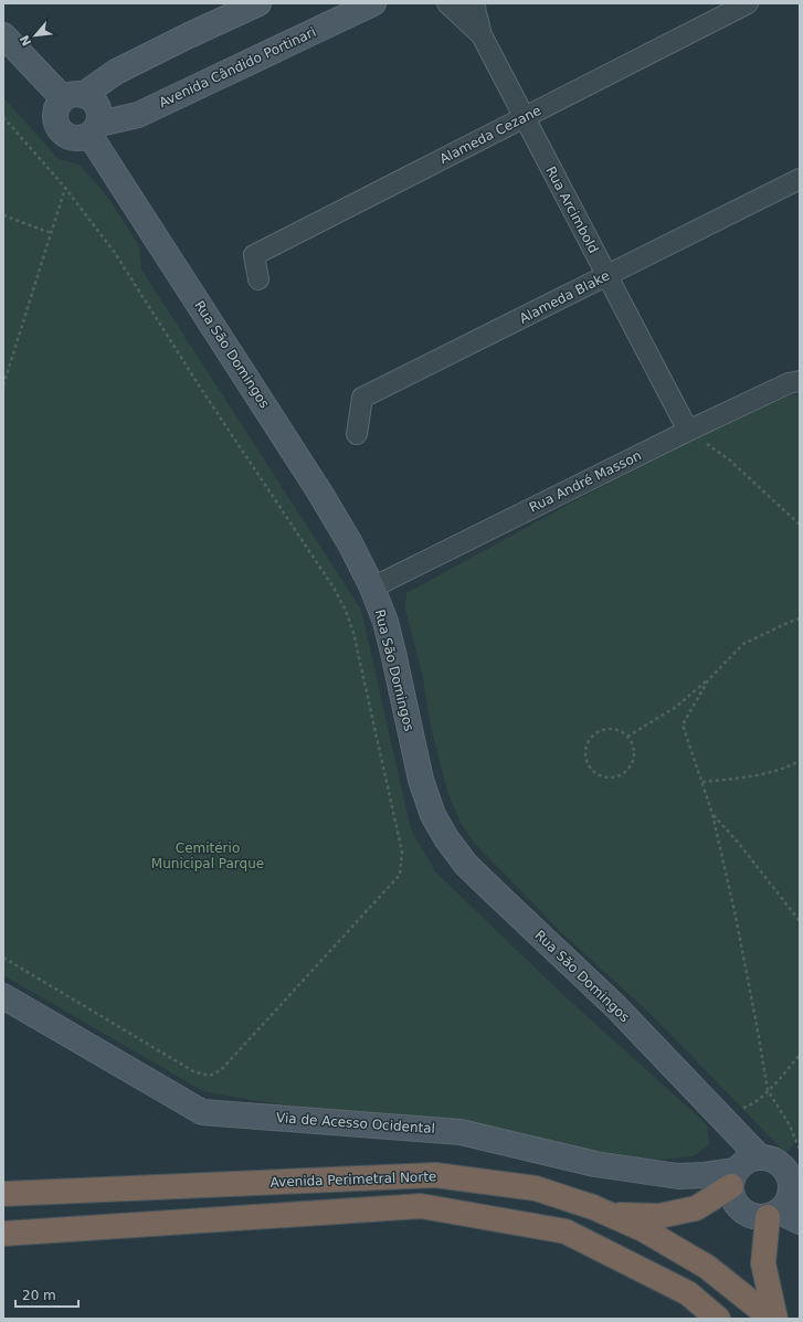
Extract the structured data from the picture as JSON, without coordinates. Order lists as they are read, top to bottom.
{
  "streets": {
    "highway": ["Avenida Perimetral Norte"],
    "main road": ["Avenida Cândido Portinari", "Rua São Domingos", "Via de Acesso Ocidental"],
    "street": [
      "Alameda Cezane",
      "Rua Arcimbold",
      "Alameda Blake",
      "Rua André Masson"
    ]
  },
  "crossings": [
    ["Avenida Cândido Portinari", "Rua São Domingos"],
    ["Alameda Cezane", "Rua Arcimbold"],
    ["Rua Arcimbold", "Alameda Blake"],
    ["Rua Arcimbold", "Rua André Masson"],
    ["Rua São Domingos", "Rua André Masson"],
    ["Rua São Domingos", "Via de Acesso Ocidental"]
  ],
  "parks": ["Cemitério Municipal Parque"],
  "scale_bar": "20 m",
  "north": "bottom left"
}
